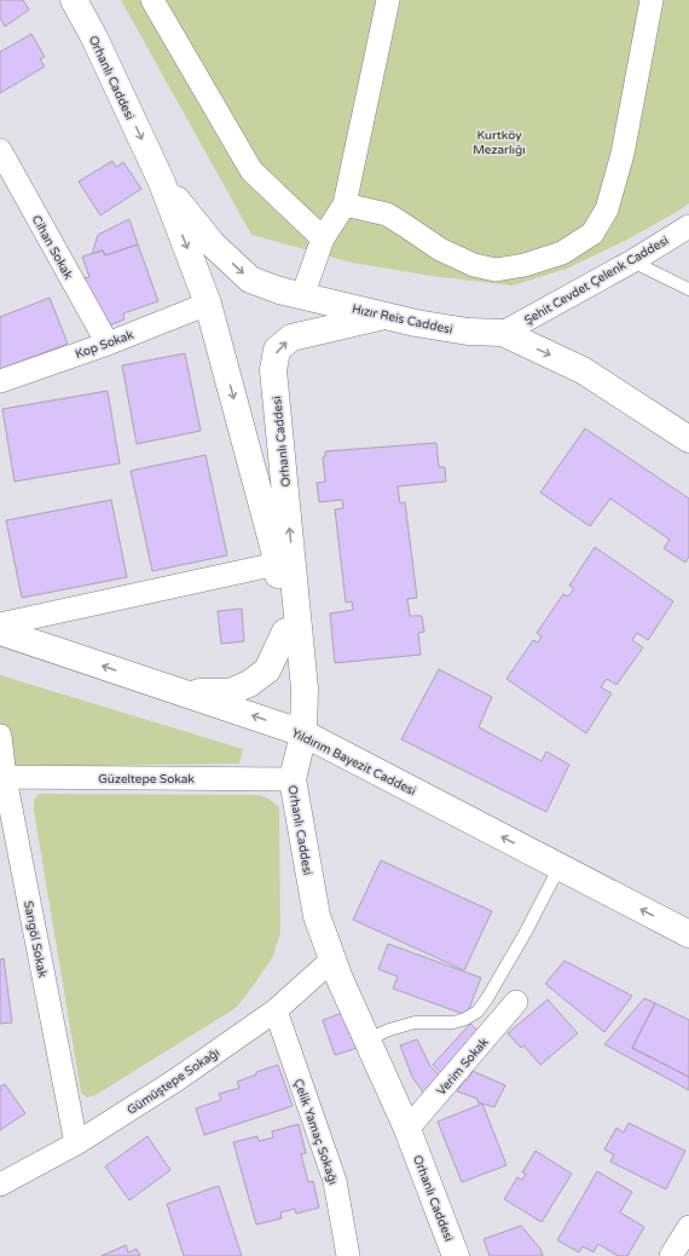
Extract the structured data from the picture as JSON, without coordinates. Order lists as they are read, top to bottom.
{
  "streets": {
    "street": [
      "Orhanlı Caddesi",
      "Cihan Sokak",
      "Şehit Cevdet Çelenk Caddesi",
      "Hızır Reis Caddesi",
      "Kop Sokak",
      "Yıldırım Bayezit Caddesi",
      "Güzeltepe Sokak",
      "Sarıgöl Sokak",
      "Verim Sokak",
      "Gümüştepe Sokağı",
      "Çelik Yamaç Sokağı"
    ]
  },
  "crossings": [
    ["Orhanlı Caddesi", "Hızır Reis Caddesi"],
    ["Orhanlı Caddesi", "Yıldırım Bayezit Caddesi"],
    ["Orhanlı Caddesi", "Güzeltepe Sokak"],
    ["Orhanlı Caddesi", "Verim Sokak"],
    ["Orhanlı Caddesi", "Gümüştepe Sokağı"],
    ["Cihan Sokak", "Kop Sokak"],
    ["Şehit Cevdet Çelenk Caddesi", "Hızır Reis Caddesi"],
    ["Güzeltepe Sokak", "Sarıgöl Sokak"],
    ["Sarıgöl Sokak", "Gümüştepe Sokağı"],
    ["Gümüştepe Sokağı", "Çelik Yamaç Sokağı"]
  ],
  "one_way": ["Yıldırım Bayezit Caddesi"],
  "parks": ["Kurtköy Mezarlığı"]
}
